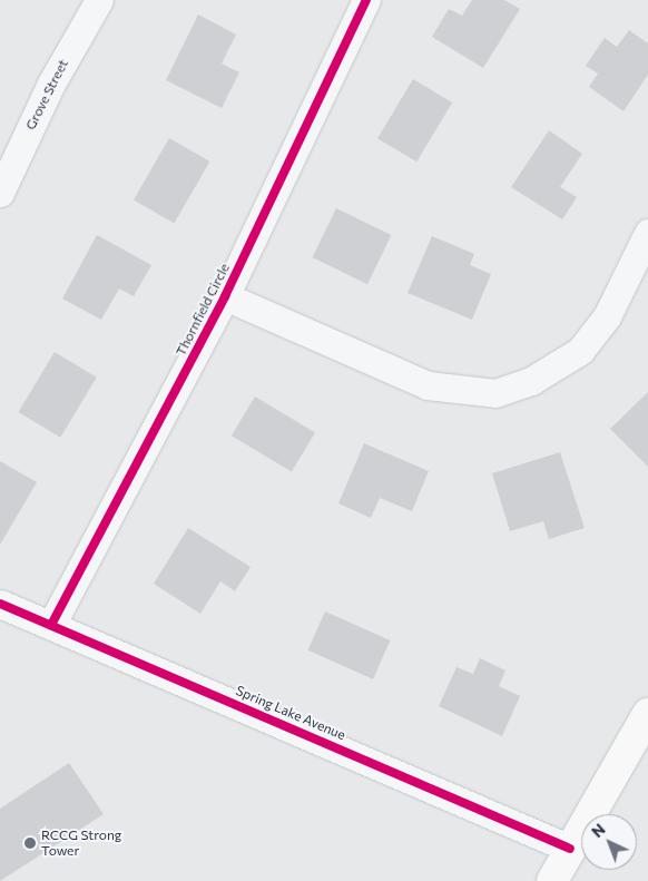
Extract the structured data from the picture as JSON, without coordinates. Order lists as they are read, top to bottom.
{
  "streets": {
    "street": ["Grove Street", "Thornfield Circle", "Spring Lake Avenue"]
  },
  "crossings": [
    ["Thornfield Circle", "Spring Lake Avenue"]
  ],
  "places": ["RCCG Strong Tower"],
  "north": "top left"
}
